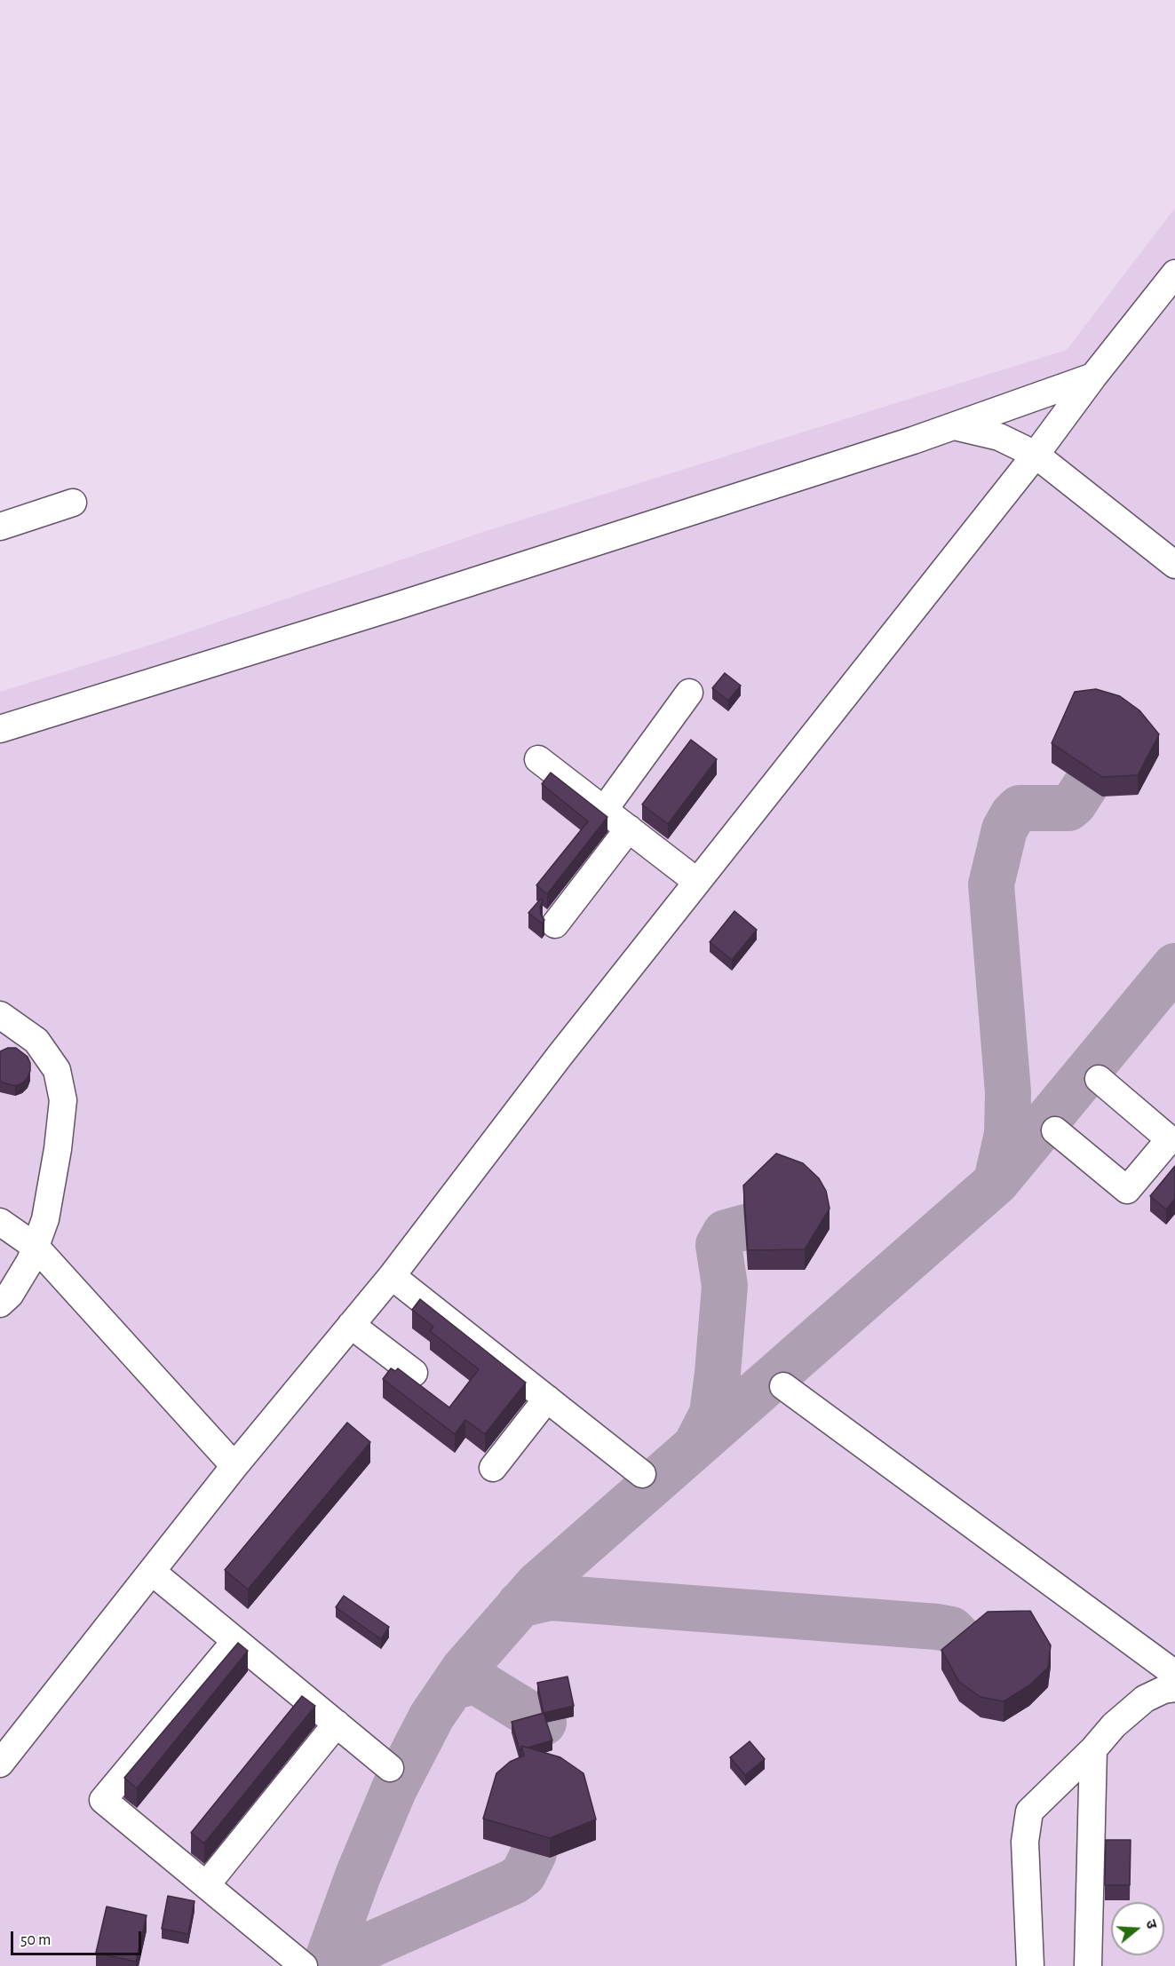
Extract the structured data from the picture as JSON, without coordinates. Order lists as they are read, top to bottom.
{
  "scale_bar": "50 m",
  "north": "right"
}
